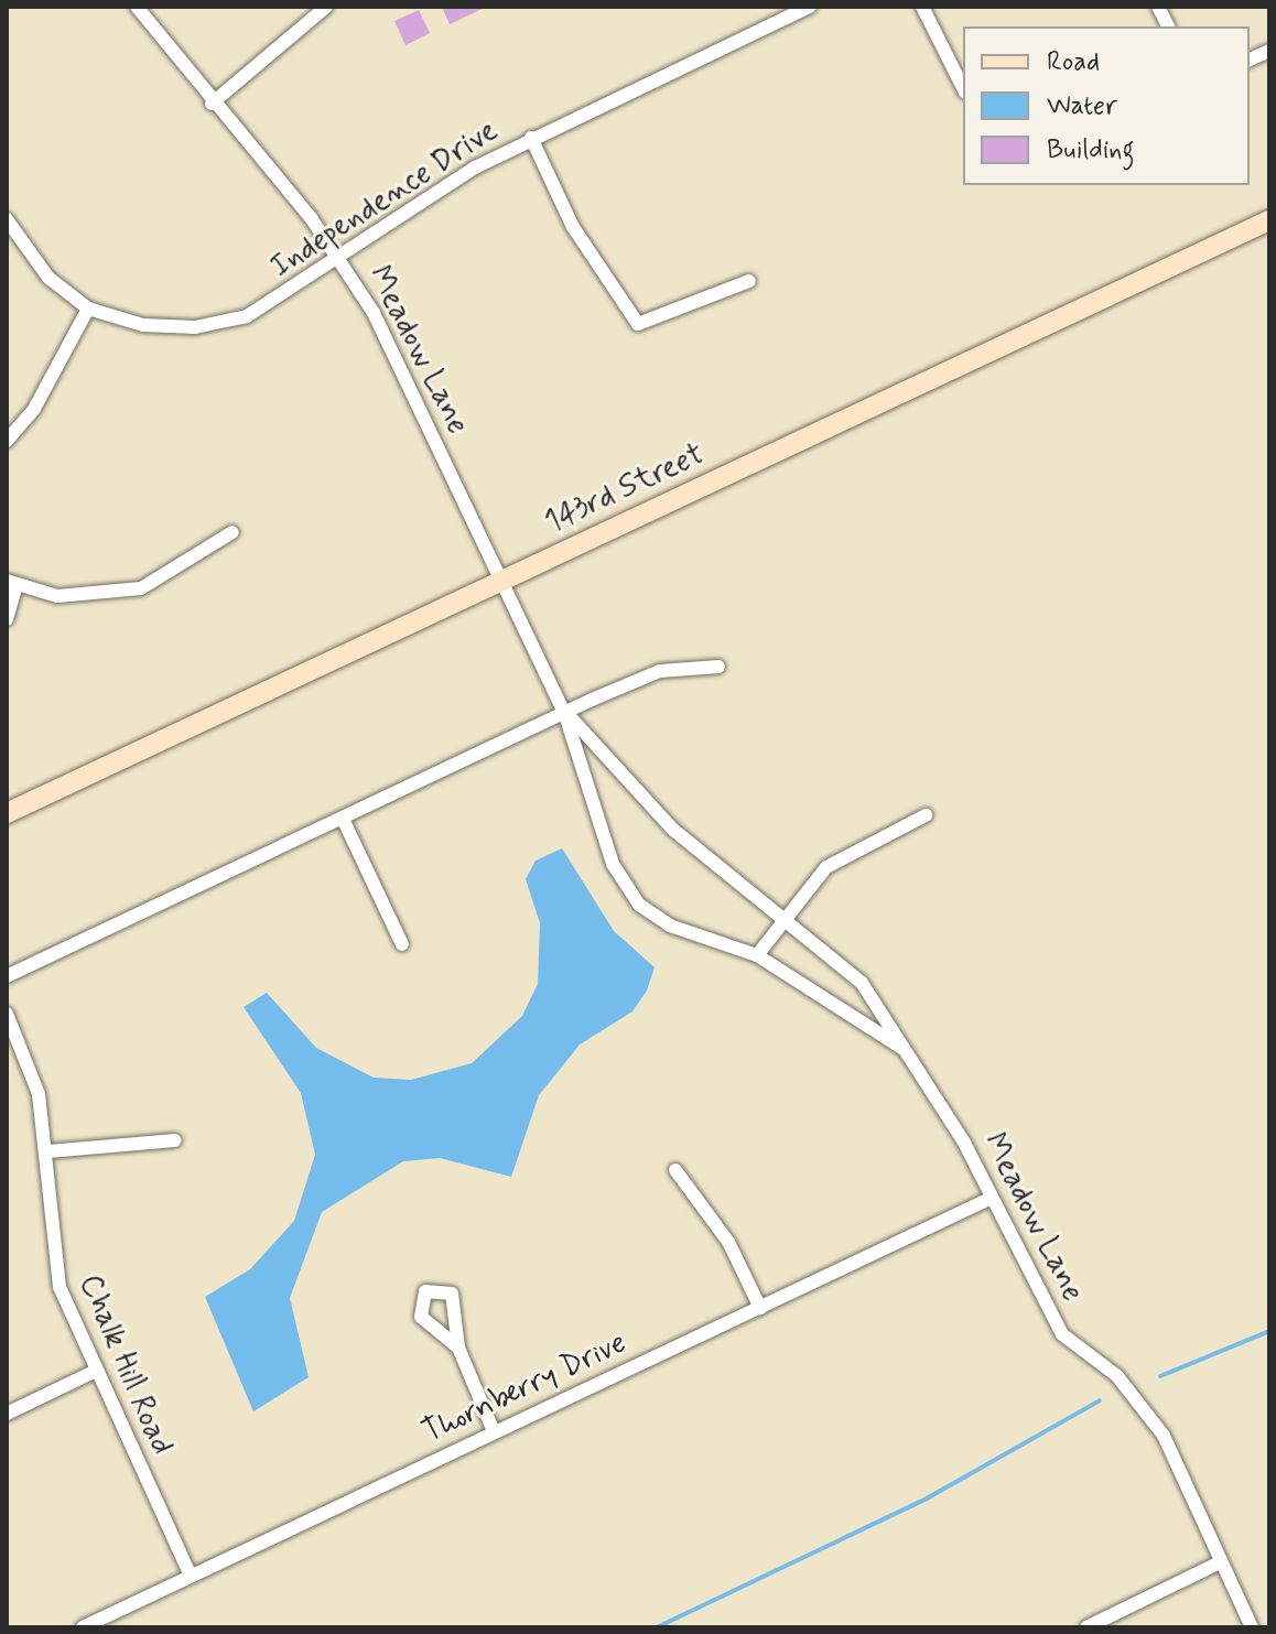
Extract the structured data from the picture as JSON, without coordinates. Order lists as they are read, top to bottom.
{
  "streets": {
    "street": [
      "Independence Drive",
      "Meadow Lane",
      "143rd Street",
      "Chalk Hill Road",
      "Thornberry Drive"
    ]
  },
  "crossings": [
    ["Independence Drive", "Meadow Lane"],
    ["Meadow Lane", "143rd Street"],
    ["Meadow Lane", "Thornberry Drive"],
    ["Chalk Hill Road", "Thornberry Drive"]
  ],
  "legend": ["Road", "Water", "Building"]
}
